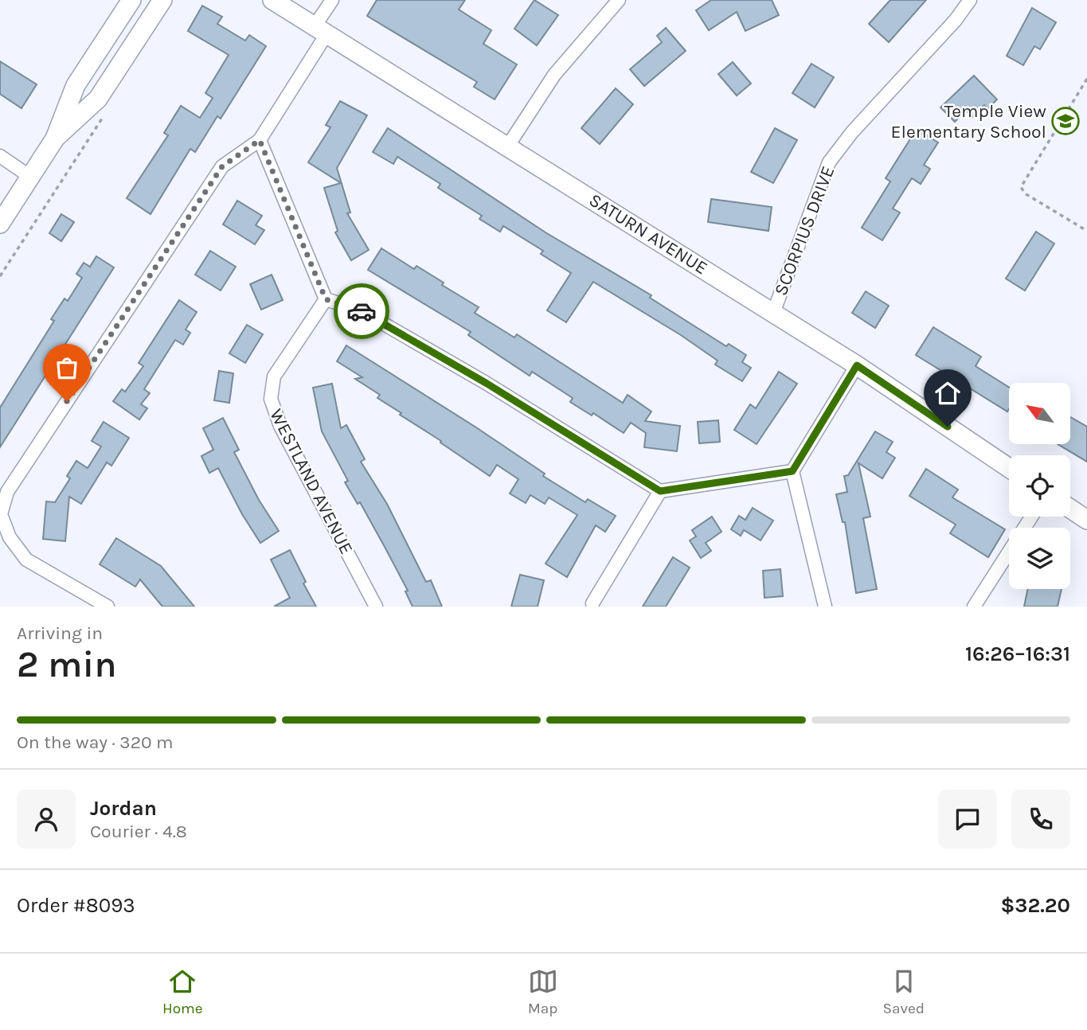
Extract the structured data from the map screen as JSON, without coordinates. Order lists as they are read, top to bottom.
{
  "streets": {
    "street": ["SCORPIUS DRIVE", "SATURN AVENUE", "WESTLAND AVENUE"]
  },
  "crossings": [
    ["SCORPIUS DRIVE", "SATURN AVENUE"]
  ],
  "places": {
    "school or university": ["Temple View Elementary School"]
  },
  "north": "top left",
  "page": {
    "heading": ["2 min", "Arriving in", "16:26–16:31"],
    "panel": [
      "Jordan",
      "Courier · 4.8",
      "Order #8093",
      "$32.20"
    ],
    "bar": "On the way · 320 m",
    "tabs": ["Home", "Map", "Saved"]
  }
}
